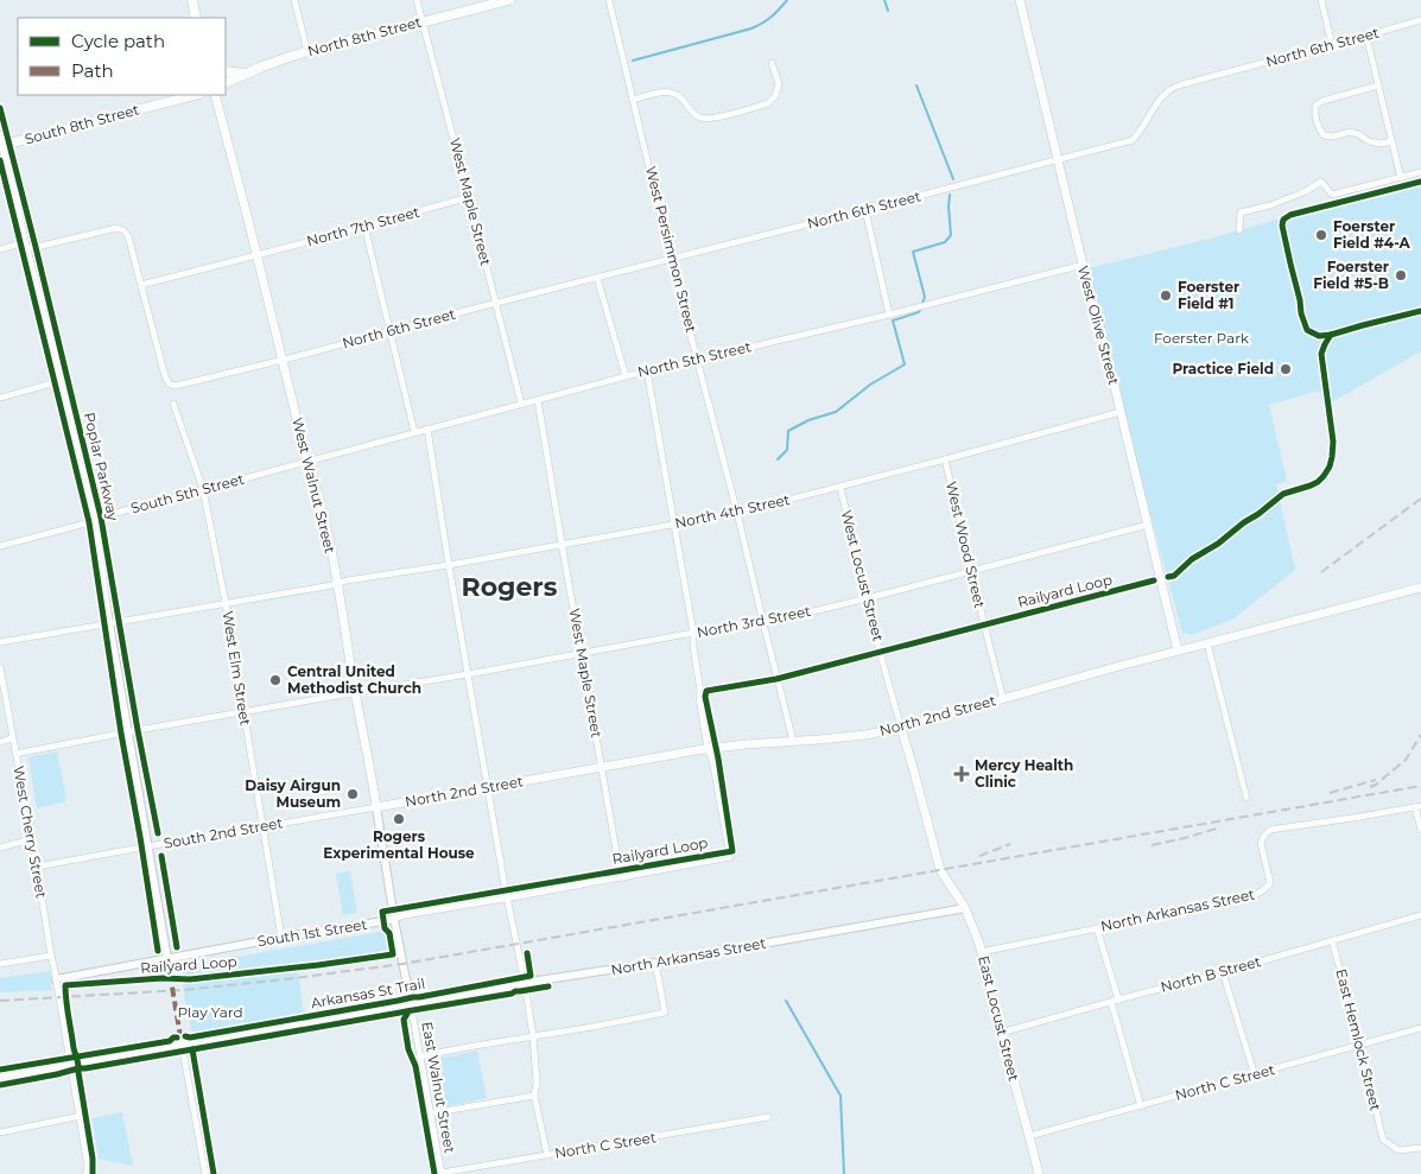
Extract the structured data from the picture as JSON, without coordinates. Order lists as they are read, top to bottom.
{
  "streets": {
    "main road": [
      "North 8th Street",
      "South 8th Street",
      "West Olive Street",
      "West Walnut Street",
      "West Locust Street",
      "North 2nd Street",
      "East Locust Street"
    ],
    "street": [
      "North 6th Street",
      "West Maple Street",
      "North 7th Street",
      "West Persimmon Street",
      "North 5th Street",
      "South 5th Street",
      "North 4th Street",
      "West Wood Street",
      "North 3rd Street",
      "West Elm Street",
      "West Cherry Street",
      "South 2nd Street",
      "North Arkansas Street",
      "South 1st Street",
      "North B Street",
      "East Hemlock Street",
      "North C Street",
      "East Walnut Street"
    ],
    "cycle path": ["Poplar Parkway", "Railyard Loop", "Arkansas St Trail"]
  },
  "crossings": [
    ["North 8th Street", "West Maple Street"],
    ["North 6th Street", "West Maple Street"],
    ["North 6th Street", "North 7th Street"],
    ["North 6th Street", "West Persimmon Street"],
    ["North 6th Street", "West Olive Street"],
    ["North 6th Street", "West Walnut Street"],
    ["West Maple Street", "North 7th Street"],
    ["West Maple Street", "North 5th Street"],
    ["West Maple Street", "North 4th Street"],
    ["West Maple Street", "North 3rd Street"],
    ["West Maple Street", "North 2nd Street"],
    ["North 7th Street", "West Walnut Street"],
    ["West Persimmon Street", "North 5th Street"],
    ["West Persimmon Street", "North 4th Street"],
    ["West Persimmon Street", "North 3rd Street"],
    ["West Persimmon Street", "North 2nd Street"],
    ["West Olive Street", "North 5th Street"],
    ["West Olive Street", "North 4th Street"],
    ["West Olive Street", "North 3rd Street"],
    ["West Olive Street", "North 2nd Street"],
    ["North 5th Street", "West Walnut Street"],
    ["North 5th Street", "South 5th Street"],
    ["West Walnut Street", "South 5th Street"],
    ["West Walnut Street", "North 4th Street"],
    ["West Walnut Street", "North 3rd Street"],
    ["West Walnut Street", "North 2nd Street"],
    ["West Walnut Street", "South 2nd Street"],
    ["West Walnut Street", "South 1st Street"],
    ["West Walnut Street", "East Walnut Street"],
    ["South 5th Street", "West Elm Street"],
    ["North 4th Street", "West Wood Street"],
    ["North 4th Street", "West Locust Street"],
    ["North 4th Street", "West Elm Street"],
    ["West Wood Street", "North 3rd Street"],
    ["West Wood Street", "North 2nd Street"],
    ["West Locust Street", "North 3rd Street"],
    ["West Locust Street", "North 2nd Street"],
    ["West Locust Street", "East Locust Street"],
    ["North 3rd Street", "West Elm Street"],
    ["North 3rd Street", "West Cherry Street"],
    ["West Elm Street", "South 2nd Street"],
    ["West Elm Street", "South 1st Street"],
    ["North 2nd Street", "South 2nd Street"],
    ["West Cherry Street", "South 2nd Street"],
    ["West Cherry Street", "North Arkansas Street"],
    ["West Cherry Street", "South 1st Street"],
    ["North Arkansas Street", "East Locust Street"],
    ["North Arkansas Street", "East Walnut Street"],
    ["South 1st Street", "East Walnut Street"],
    ["North B Street", "East Locust Street"],
    ["North B Street", "East Hemlock Street"],
    ["East Locust Street", "North C Street"],
    ["East Hemlock Street", "North C Street"],
    ["North C Street", "East Walnut Street"]
  ],
  "districts": ["Rogers"],
  "parks": ["Foerster Park", "Play Yard"],
  "places": {
    "other": [
      "Foerster Field #4-A",
      "Foerster Field #5-B",
      "Foerster Field #1",
      "Practice Field",
      "Central United Methodist Church",
      "Daisy Airgun Museum",
      "Rogers Experimental House"
    ],
    "health": ["Mercy Health Clinic"]
  },
  "legend": ["Cycle path", "Path"]
}
